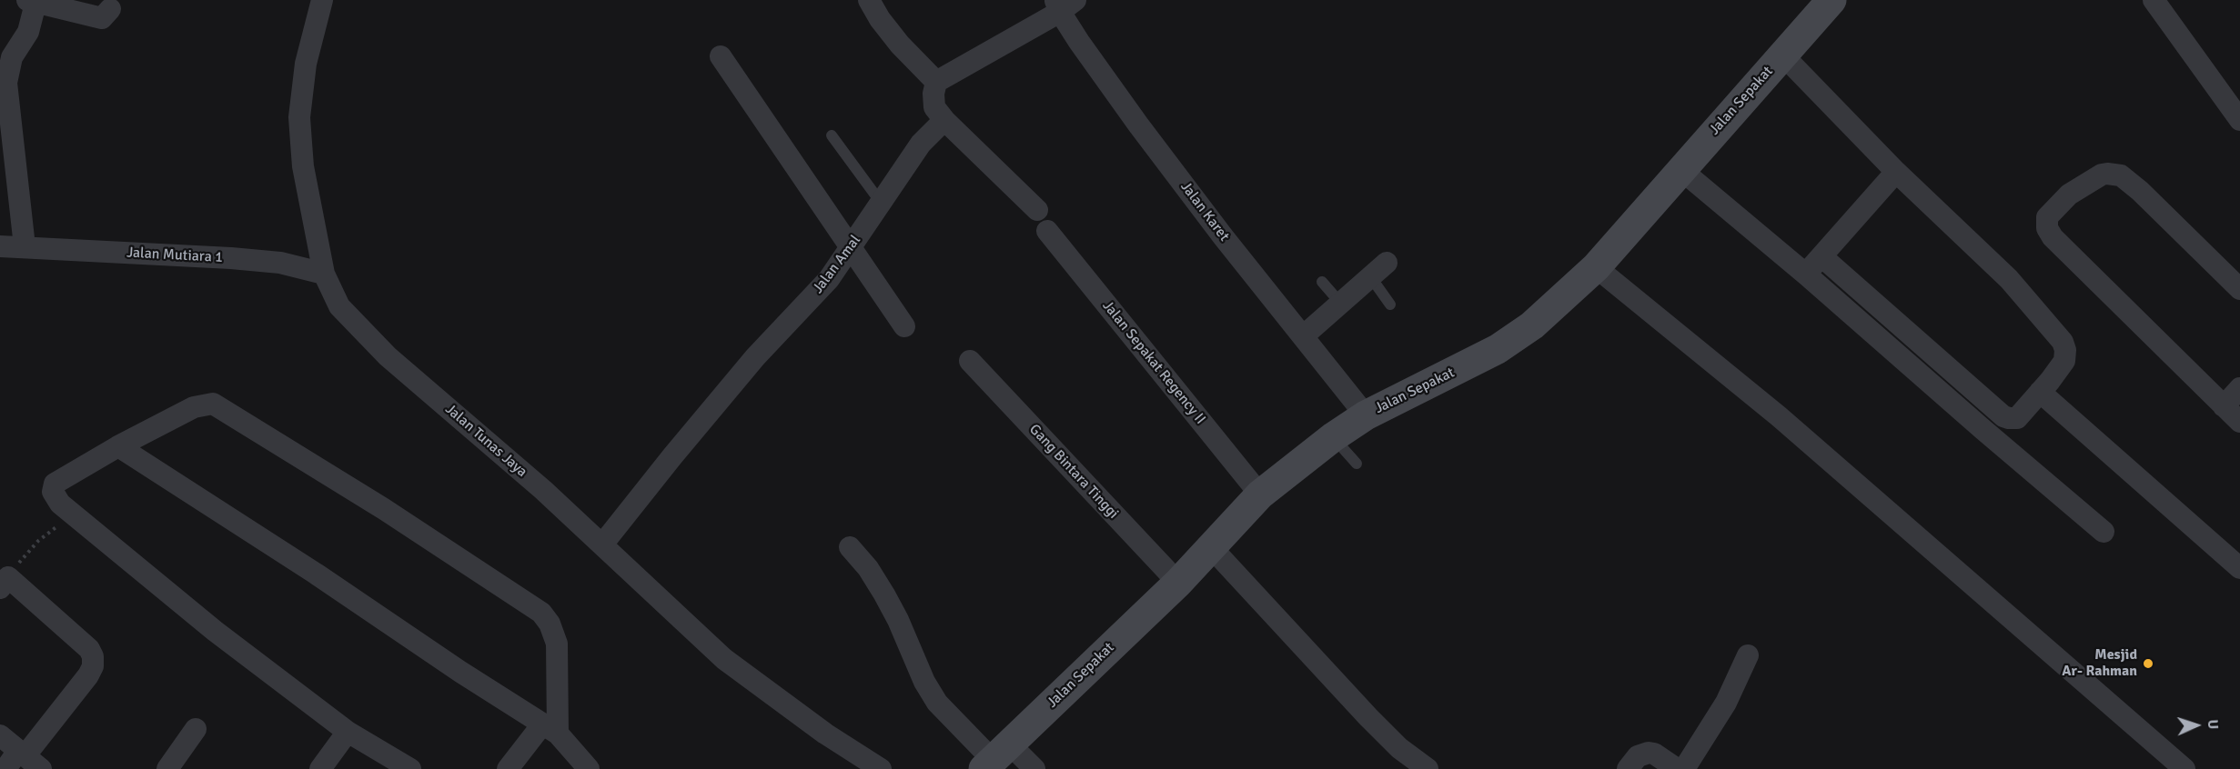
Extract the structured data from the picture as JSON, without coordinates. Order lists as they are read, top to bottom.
{
  "streets": {
    "main road": ["Jalan Sepakat"],
    "street": [
      "Jalan Karet",
      "Jalan Mutiara 1",
      "Jalan Amal",
      "Jalan Sepakat Regency II",
      "Jalan Tunas Jaya",
      "Gang Bintara Tinggi"
    ]
  },
  "crossings": [
    ["Jalan Sepakat", "Jalan Karet"],
    ["Jalan Sepakat", "Jalan Sepakat Regency II"],
    ["Jalan Sepakat", "Gang Bintara Tinggi"],
    ["Jalan Mutiara 1", "Jalan Tunas Jaya"],
    ["Jalan Amal", "Jalan Tunas Jaya"]
  ],
  "places": ["Mesjid Ar- Rahman"],
  "north": "right"
}
